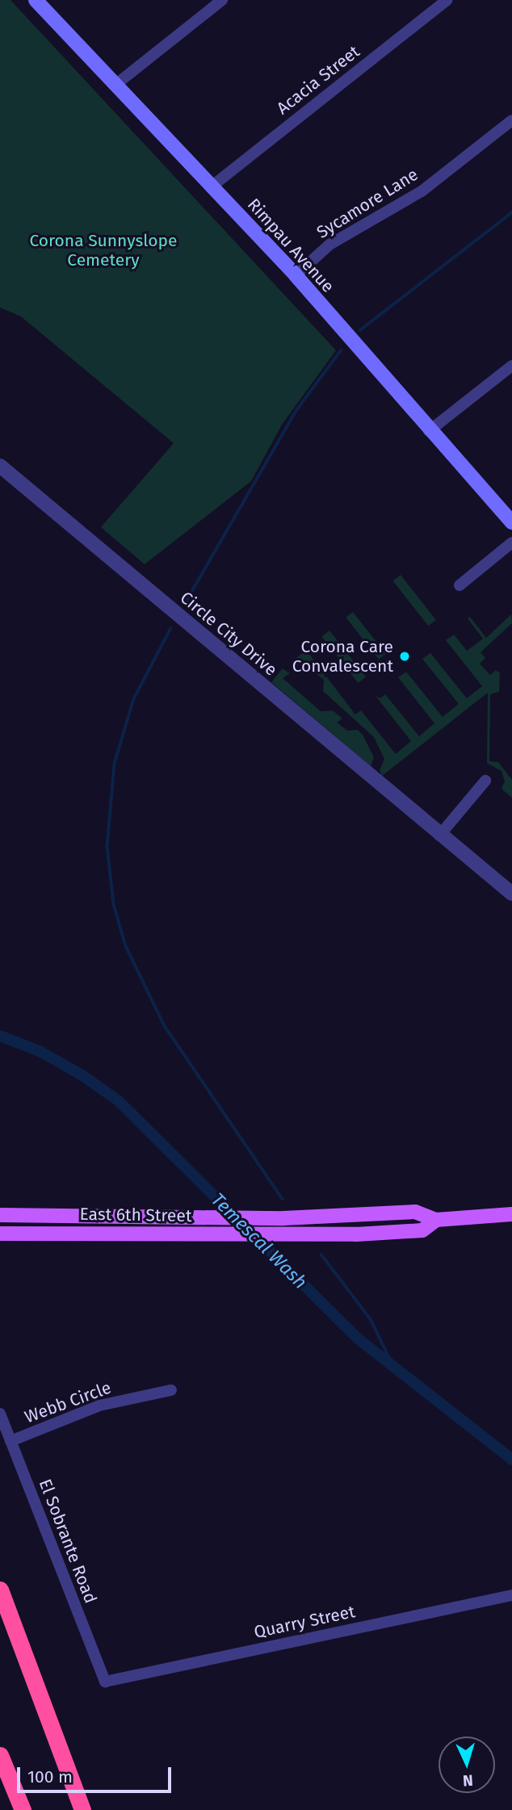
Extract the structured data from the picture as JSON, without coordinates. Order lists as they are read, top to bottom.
{
  "streets": {
    "main road": ["Rimpau Avenue", "East 6th Street"],
    "street": [
      "Acacia Street",
      "Sycamore Lane",
      "Circle City Drive",
      "Webb Circle",
      "El Sobrante Road",
      "Quarry Street"
    ]
  },
  "crossings": [
    ["Acacia Street", "Rimpau Avenue"],
    ["Sycamore Lane", "Rimpau Avenue"],
    ["Webb Circle", "El Sobrante Road"],
    ["El Sobrante Road", "Quarry Street"]
  ],
  "water": ["Temescal Wash"],
  "parks": ["Corona Sunnyslope Cemetery"],
  "places": ["Corona Care Convalescent"],
  "scale_bar": "100 m",
  "north": "bottom"
}
